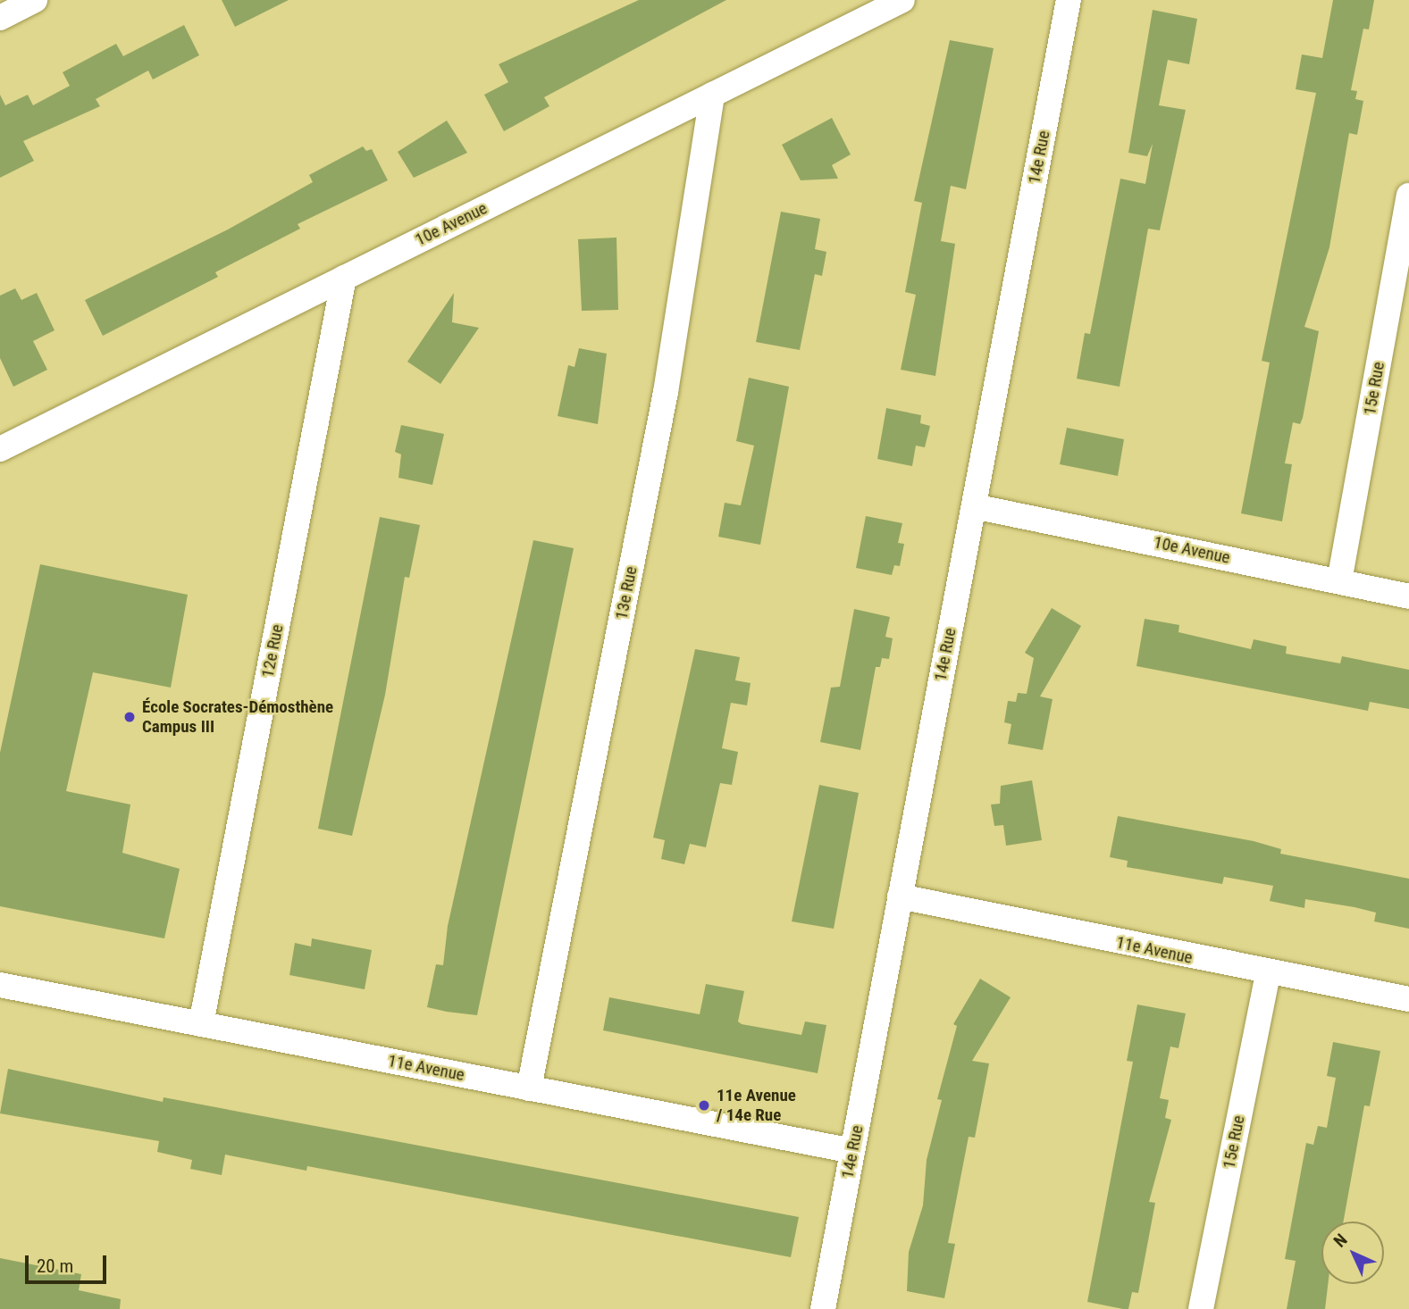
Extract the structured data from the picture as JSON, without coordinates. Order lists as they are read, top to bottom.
{
  "streets": {
    "street": [
      "14e Rue",
      "10e Avenue",
      "15e Rue",
      "13e Rue",
      "12e Rue",
      "11e Avenue"
    ]
  },
  "crossings": [
    ["14e Rue", "10e Avenue"],
    ["14e Rue", "11e Avenue"],
    ["10e Avenue", "15e Rue"],
    ["10e Avenue", "13e Rue"],
    ["10e Avenue", "12e Rue"],
    ["15e Rue", "11e Avenue"],
    ["13e Rue", "11e Avenue"],
    ["12e Rue", "11e Avenue"]
  ],
  "places": ["École Socrates-Démosthène Campus III", "11e Avenue / 14e Rue"],
  "scale_bar": "20 m",
  "north": "top left"
}
